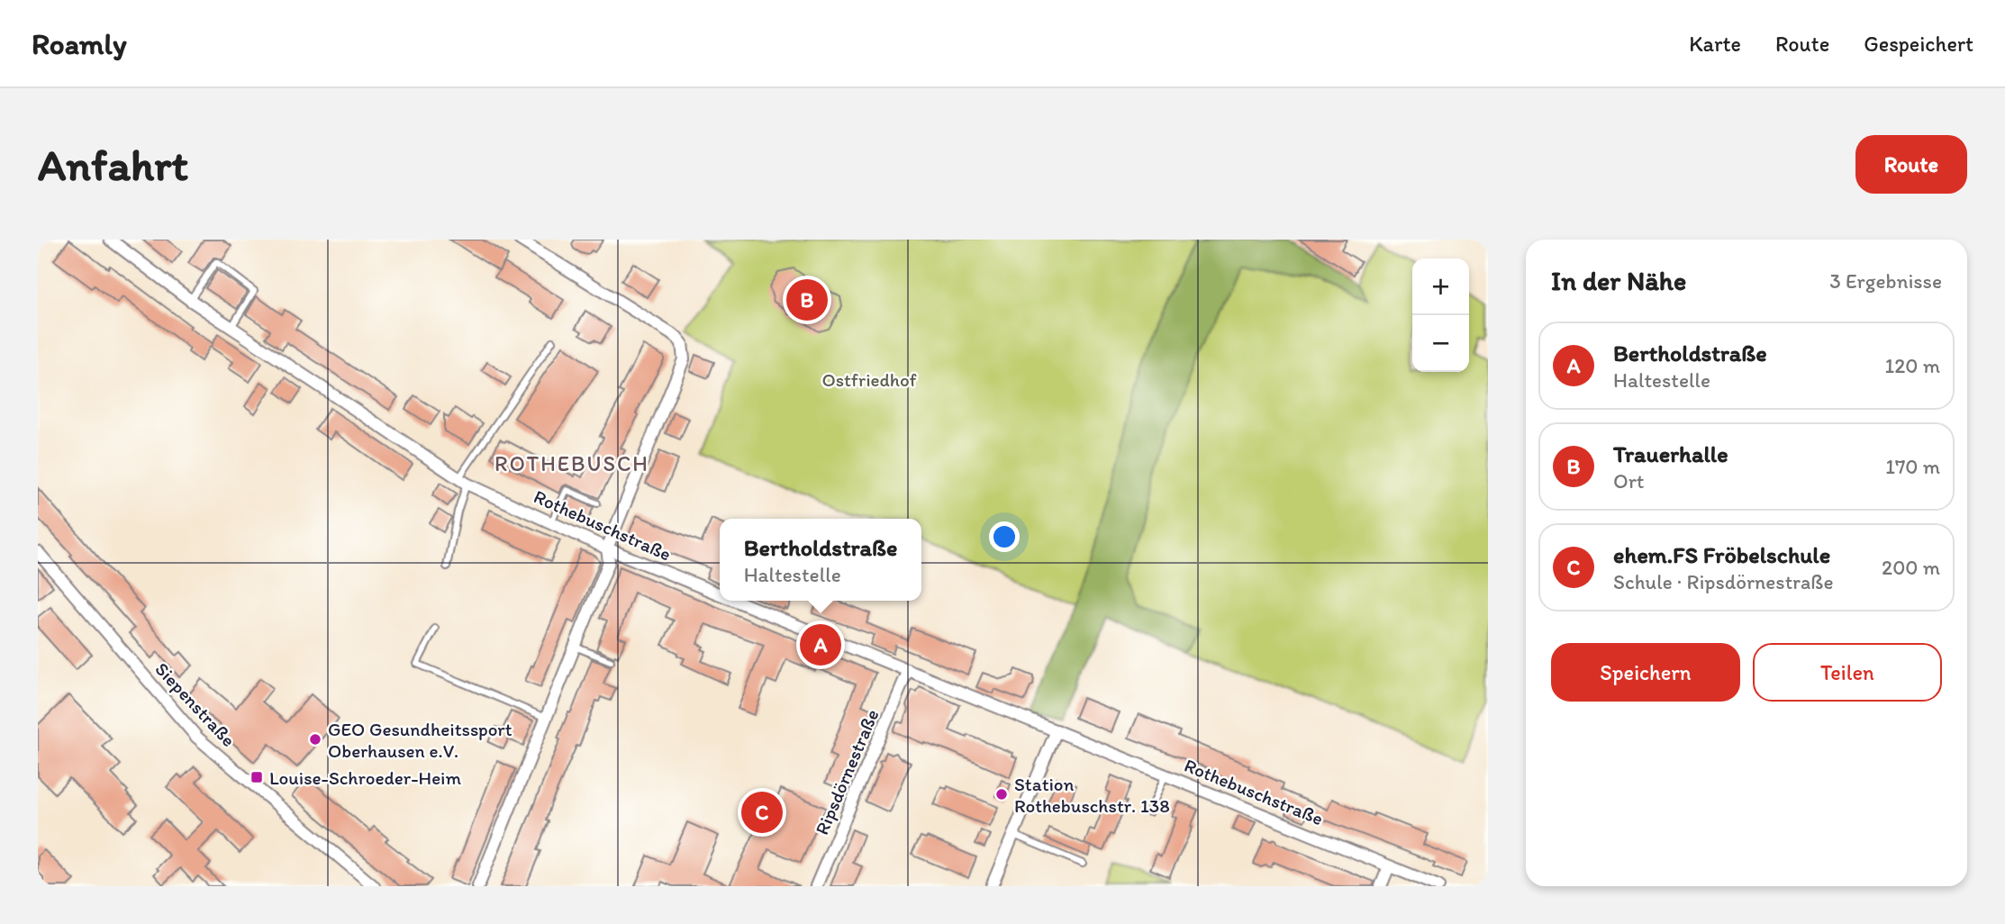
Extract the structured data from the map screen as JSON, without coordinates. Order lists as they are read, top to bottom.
{
  "streets": {
    "street": ["Rothebuschstraße", "Siepenstraße", "Ripsdörnestraße"]
  },
  "crossings": [
    ["Rothebuschstraße", "Ripsdörnestraße"]
  ],
  "districts": ["ROTHEBUSCH"],
  "parks": ["Ostfriedhof"],
  "places": {
    "other": ["GEO Gesundheitssport Oberhausen e.V.", "Station Rothebuschstr. 138"],
    "transit": ["Louise-Schroeder-Heim"]
  },
  "page": {
    "header": "Roamly",
    "nav": ["Karte", "Route", "Gespeichert"],
    "buttons": [
      "Route",
      ["Speichern", "Teilen"]
    ],
    "title": "Anfahrt",
    "heading": ["In der Nähe", "3 Ergebnisse"],
    "map_buttons": ["+", "−"],
    "pins": ["B", "A", "C"],
    "list": [
      {
        "mark": "A",
        "name": "Bertholdstraße",
        "note": "Haltestelle",
        "value": "120 m"
      },
      {
        "mark": "B",
        "name": "Trauerhalle",
        "note": "Ort",
        "value": "170 m"
      },
      {
        "mark": "C",
        "name": "ehem.FS Fröbelschule",
        "note": "Schule · Ripsdörnestraße",
        "value": "200 m"
      }
    ],
    "popup": ["Bertholdstraße", "Haltestelle"]
  }
}
